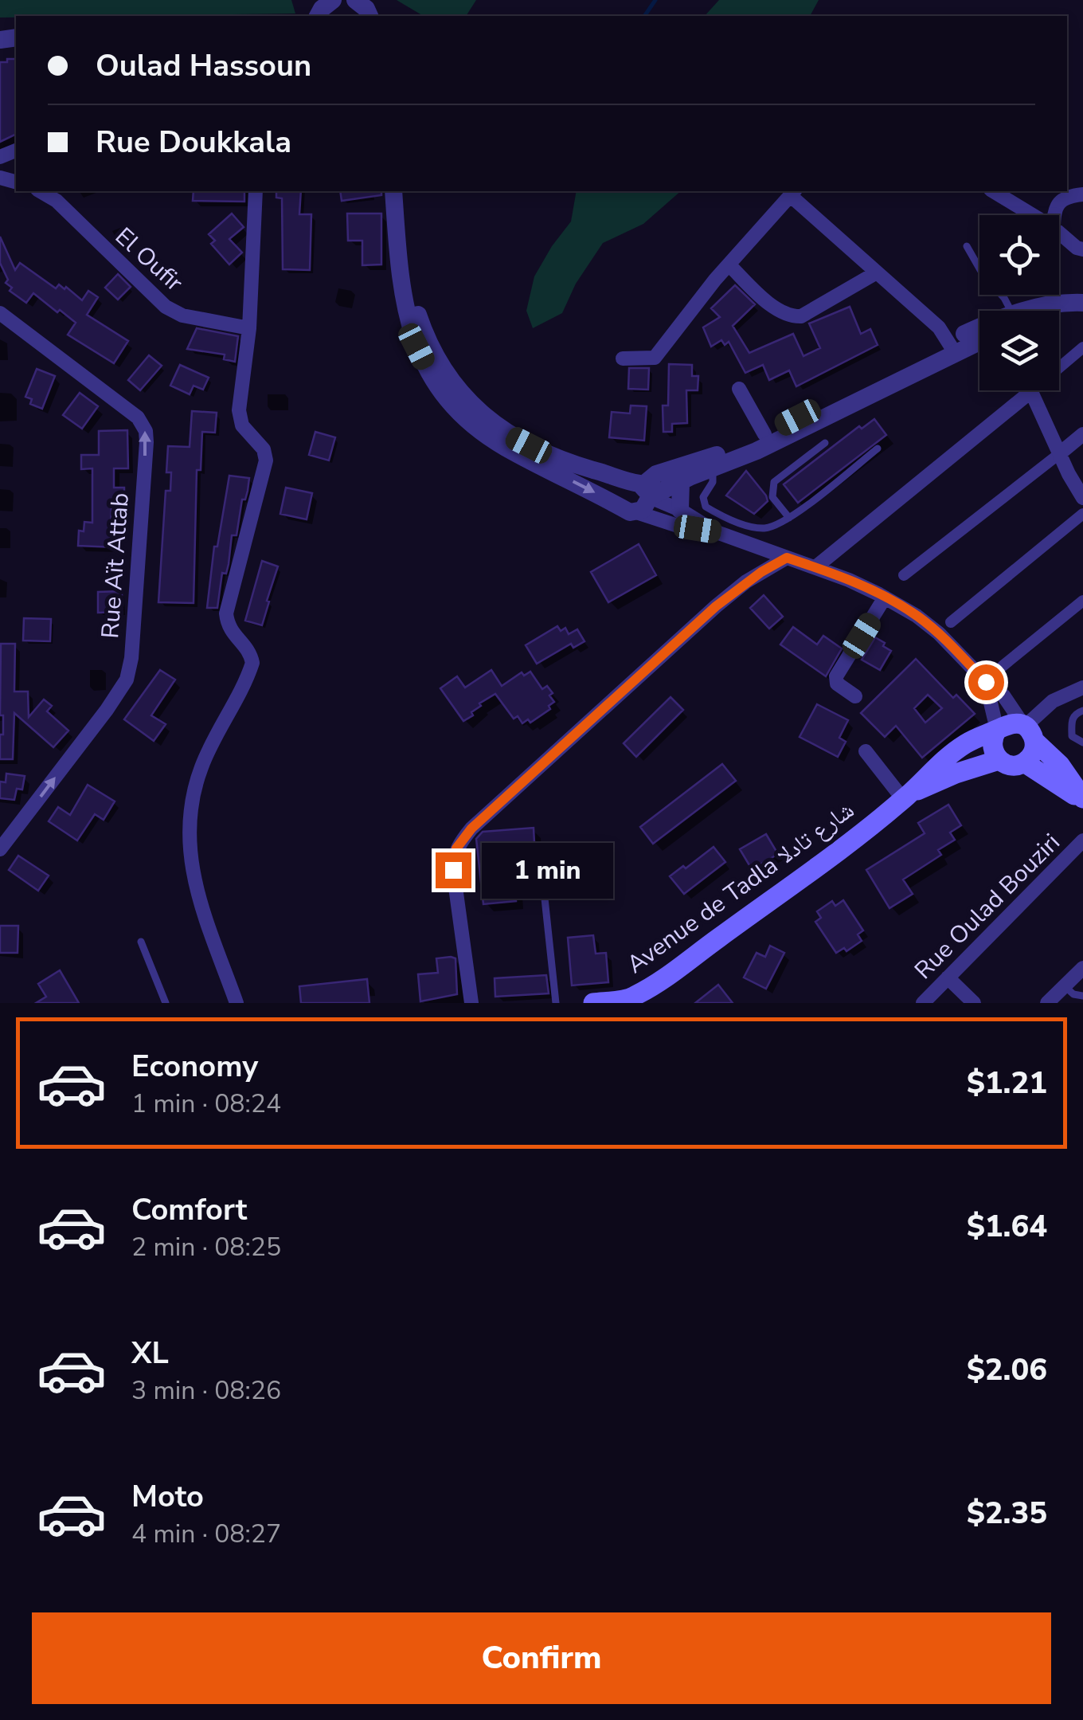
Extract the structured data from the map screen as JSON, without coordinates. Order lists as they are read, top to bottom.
{
  "streets": {
    "main road": ["Avenue de Tadla شارع تادلا"],
    "street": ["El Oufir", "Rue Aït Attab", "Rue Oulad Bouziri"]
  },
  "page": {
    "banner": ["Oulad Hassoun", "Rue Doukkala"],
    "bubble": "1 min",
    "list": [
      {
        "name": "Economy",
        "note": "1 min · 08:24",
        "value": "$1.21"
      },
      {
        "name": "Comfort",
        "note": "2 min · 08:25",
        "value": "$1.64"
      },
      {
        "name": "XL",
        "note": "3 min · 08:26",
        "value": "$2.06"
      },
      {
        "name": "Moto",
        "note": "4 min · 08:27",
        "value": "$2.35"
      }
    ],
    "buttons": "Confirm"
  }
}
